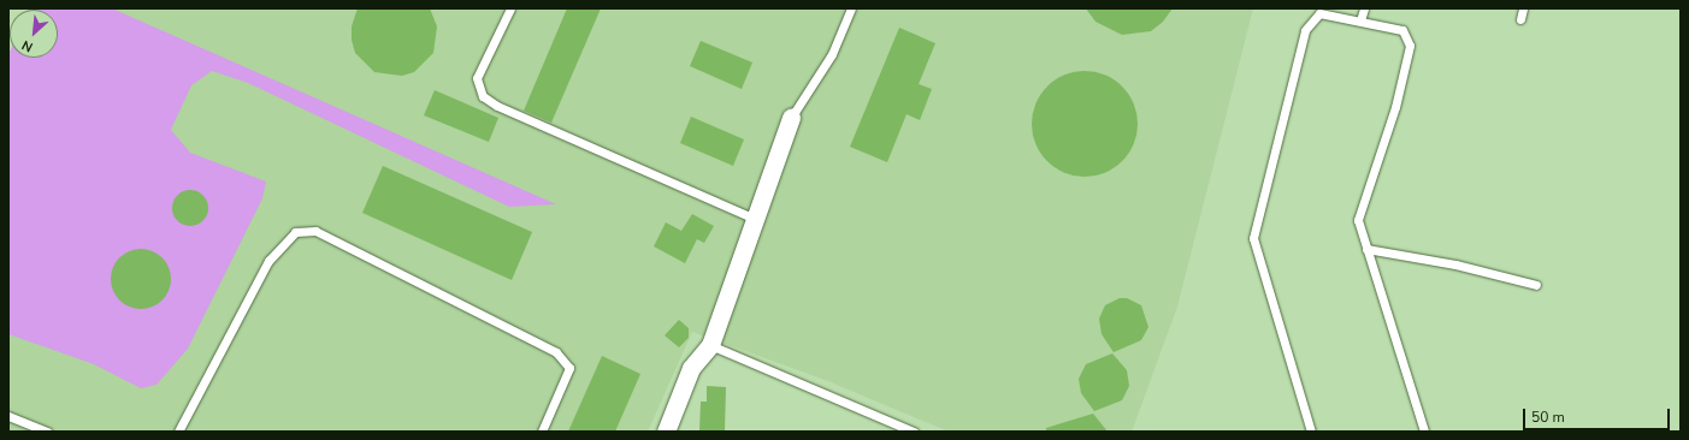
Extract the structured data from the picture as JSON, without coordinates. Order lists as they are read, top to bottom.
{
  "scale_bar": "50 m",
  "north": "bottom left"
}
